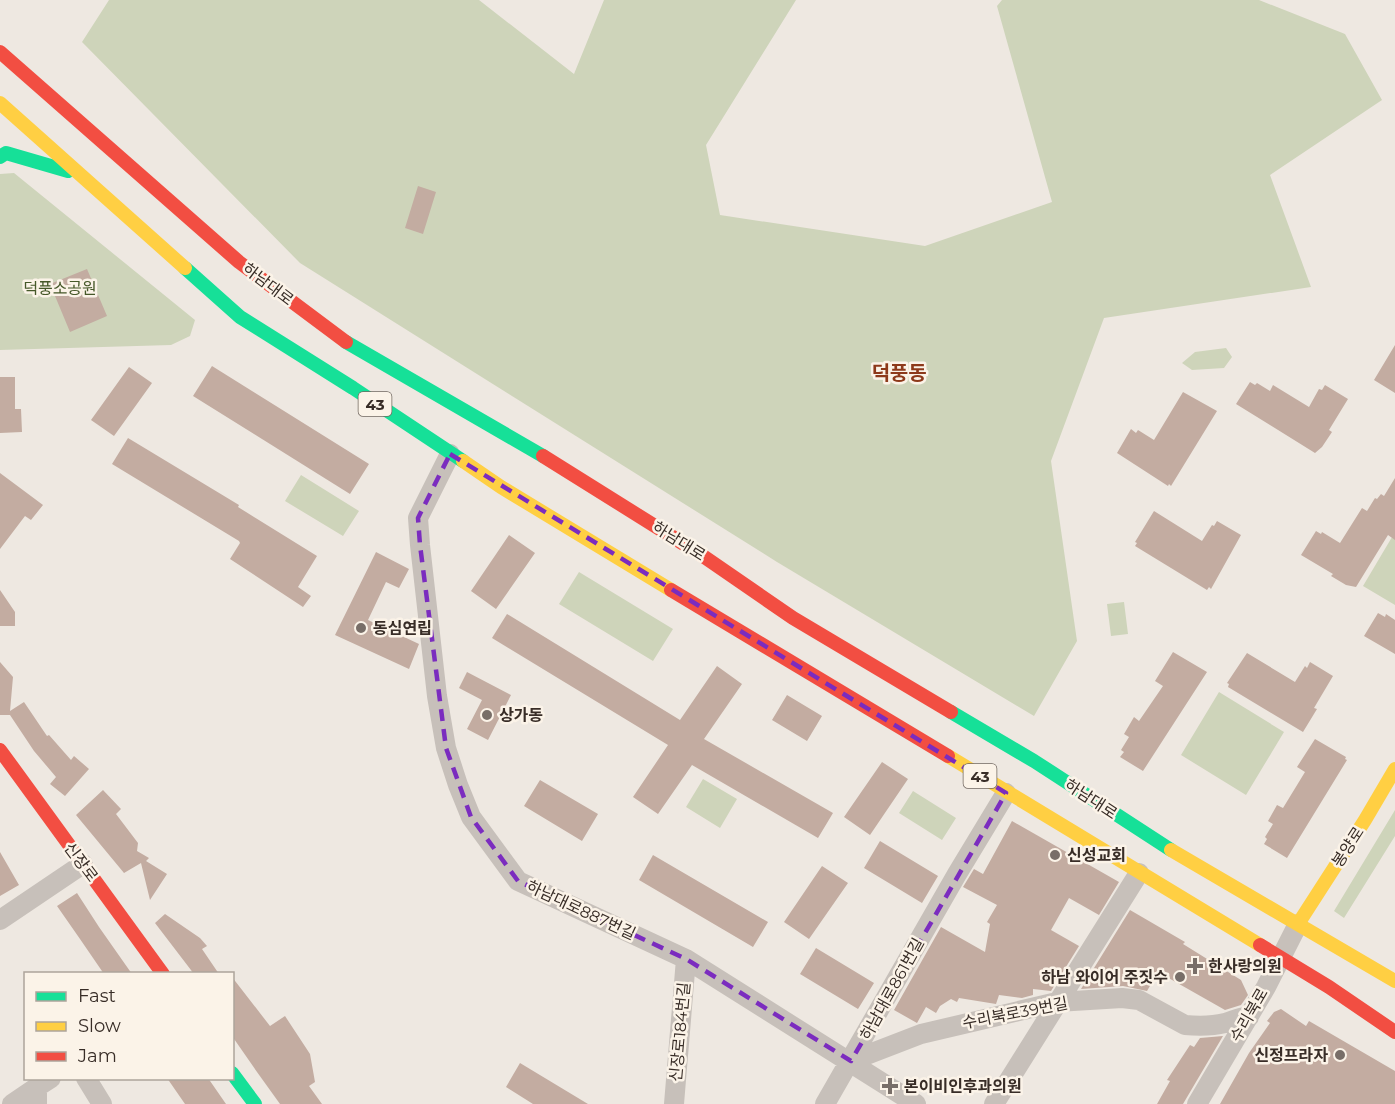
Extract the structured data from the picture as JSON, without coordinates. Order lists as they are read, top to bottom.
{
  "streets": {
    "main road": [
      "하남대로",
      "43",
      "봉양로",
      "신장로"
    ],
    "street": [
      "하남대로887번길",
      "하남대로861번길",
      "수리북로39번길",
      "수리북로",
      "신장로184번길"
    ]
  },
  "crossings": [
    ["하남대로", "봉양로"],
    ["하남대로", "수리북로"],
    ["43", "하남대로887번길"],
    ["43", "하남대로861번길"],
    ["43", "수리북로"],
    ["봉양로", "수리북로"],
    ["하남대로887번길", "하남대로861번길"],
    ["하남대로887번길", "수리북로39번길"],
    ["하남대로887번길", "신장로184번길"],
    ["하남대로861번길", "수리북로39번길"],
    ["수리북로39번길", "수리북로"]
  ],
  "districts": ["덕풍동"],
  "parks": ["덕풍소공원"],
  "places": {
    "other": [
      "동심연립",
      "상가동",
      "신성교회",
      "하남 와이어 주짓수",
      "신정프라자"
    ],
    "health": ["한사랑의원", "본이비인후과의원"]
  },
  "legend": ["Fast", "Slow", "Jam"]
}
